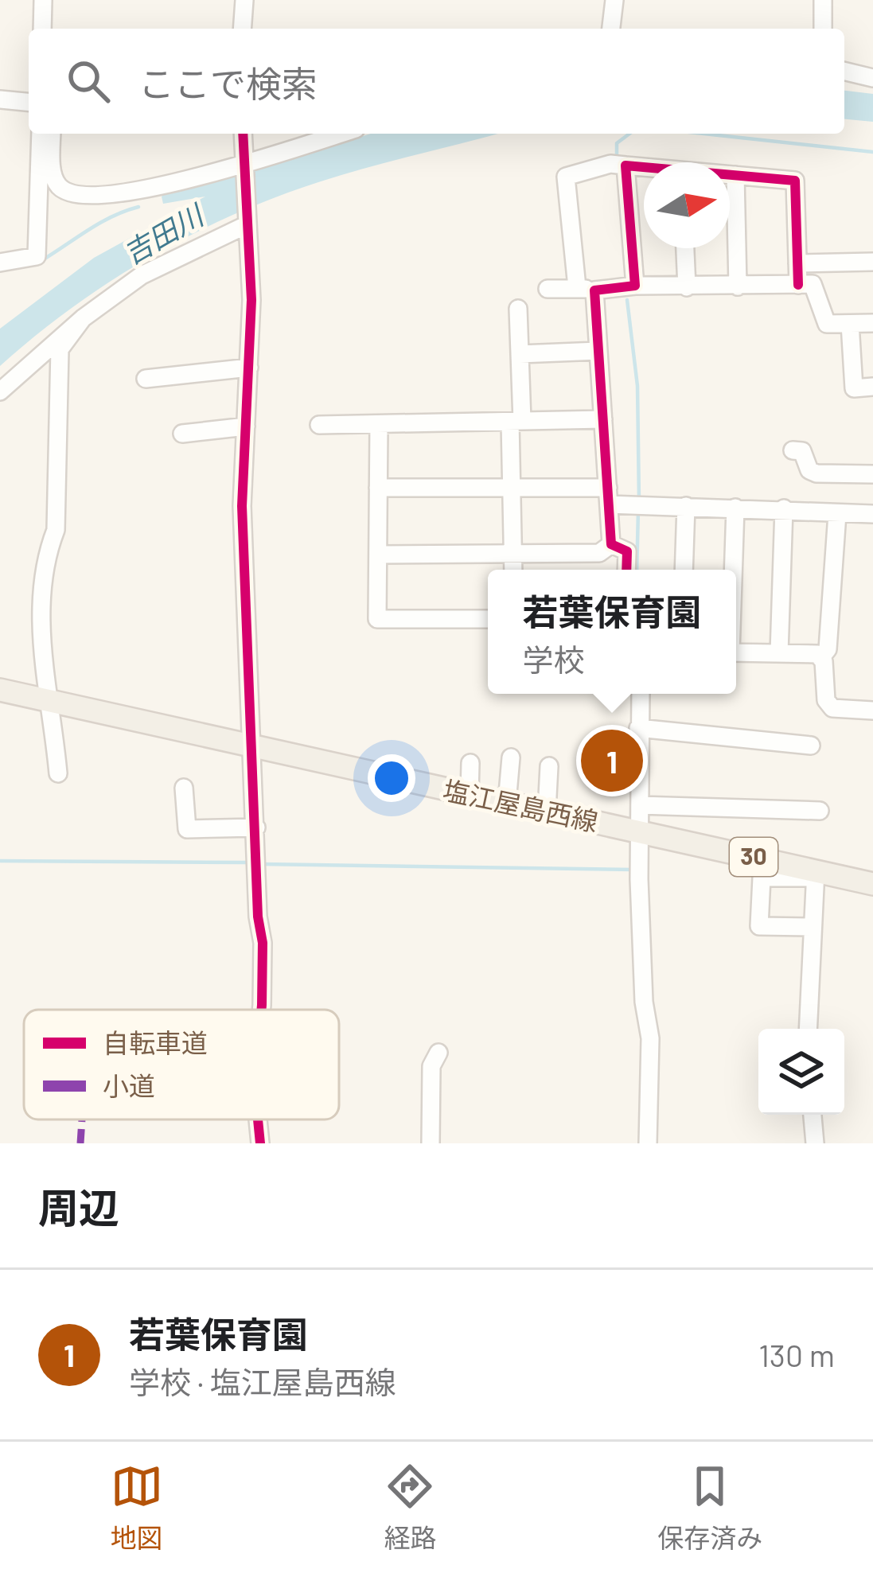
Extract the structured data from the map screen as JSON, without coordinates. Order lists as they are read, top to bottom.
{
  "streets": {
    "main road": ["塩江屋島西線", "30"]
  },
  "water": ["吉田川"],
  "legend": ["自転車道", "小道"],
  "north": "right",
  "page": {
    "search": "ここで検索",
    "popup": ["若葉保育園", "学校"],
    "pins": "1",
    "heading": "周辺",
    "list": [
      {
        "mark": "1",
        "name": "若葉保育園",
        "note": "学校 · 塩江屋島西線",
        "value": "130 m"
      }
    ],
    "nav": ["地図", "経路", "保存済み"]
  }
}
